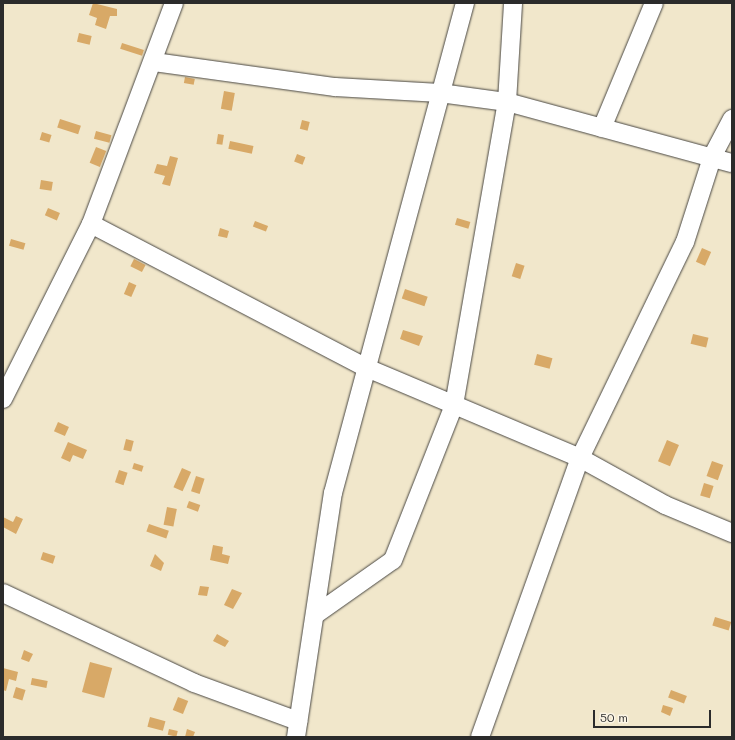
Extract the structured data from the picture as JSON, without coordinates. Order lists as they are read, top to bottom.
{
  "scale_bar": "50 m"
}
